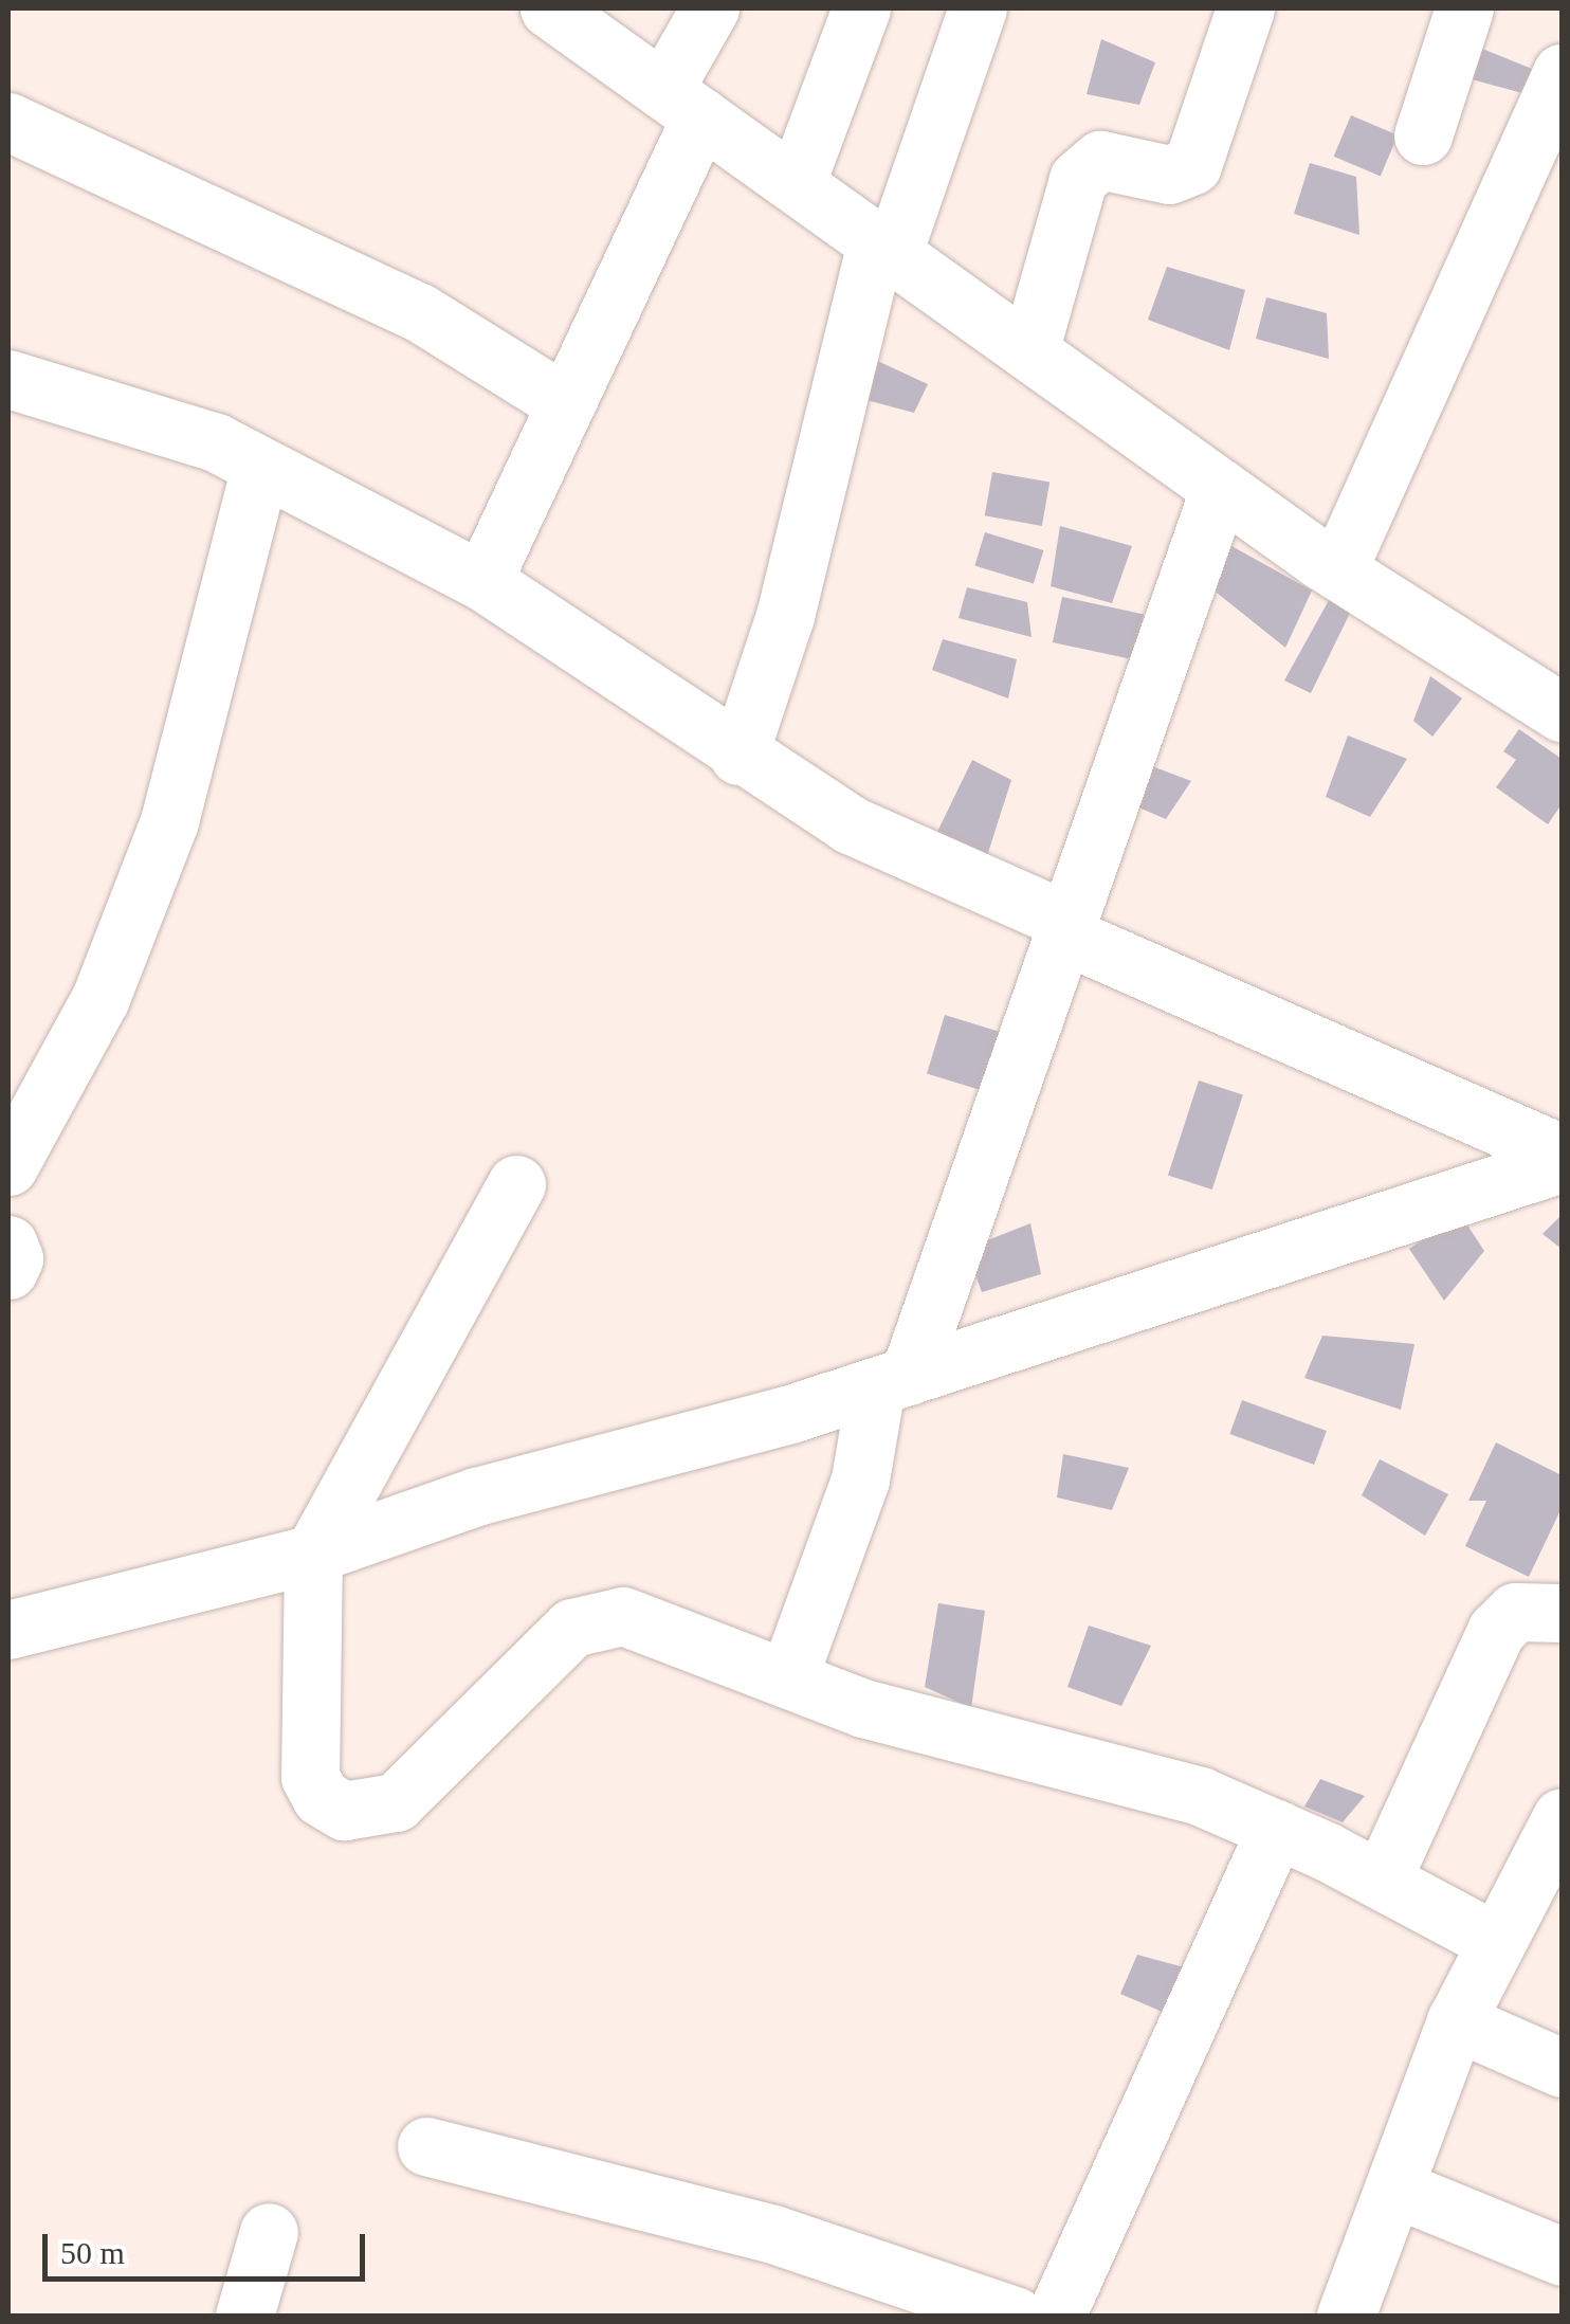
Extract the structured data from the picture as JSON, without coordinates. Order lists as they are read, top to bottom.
{
  "scale_bar": "50 m"
}
